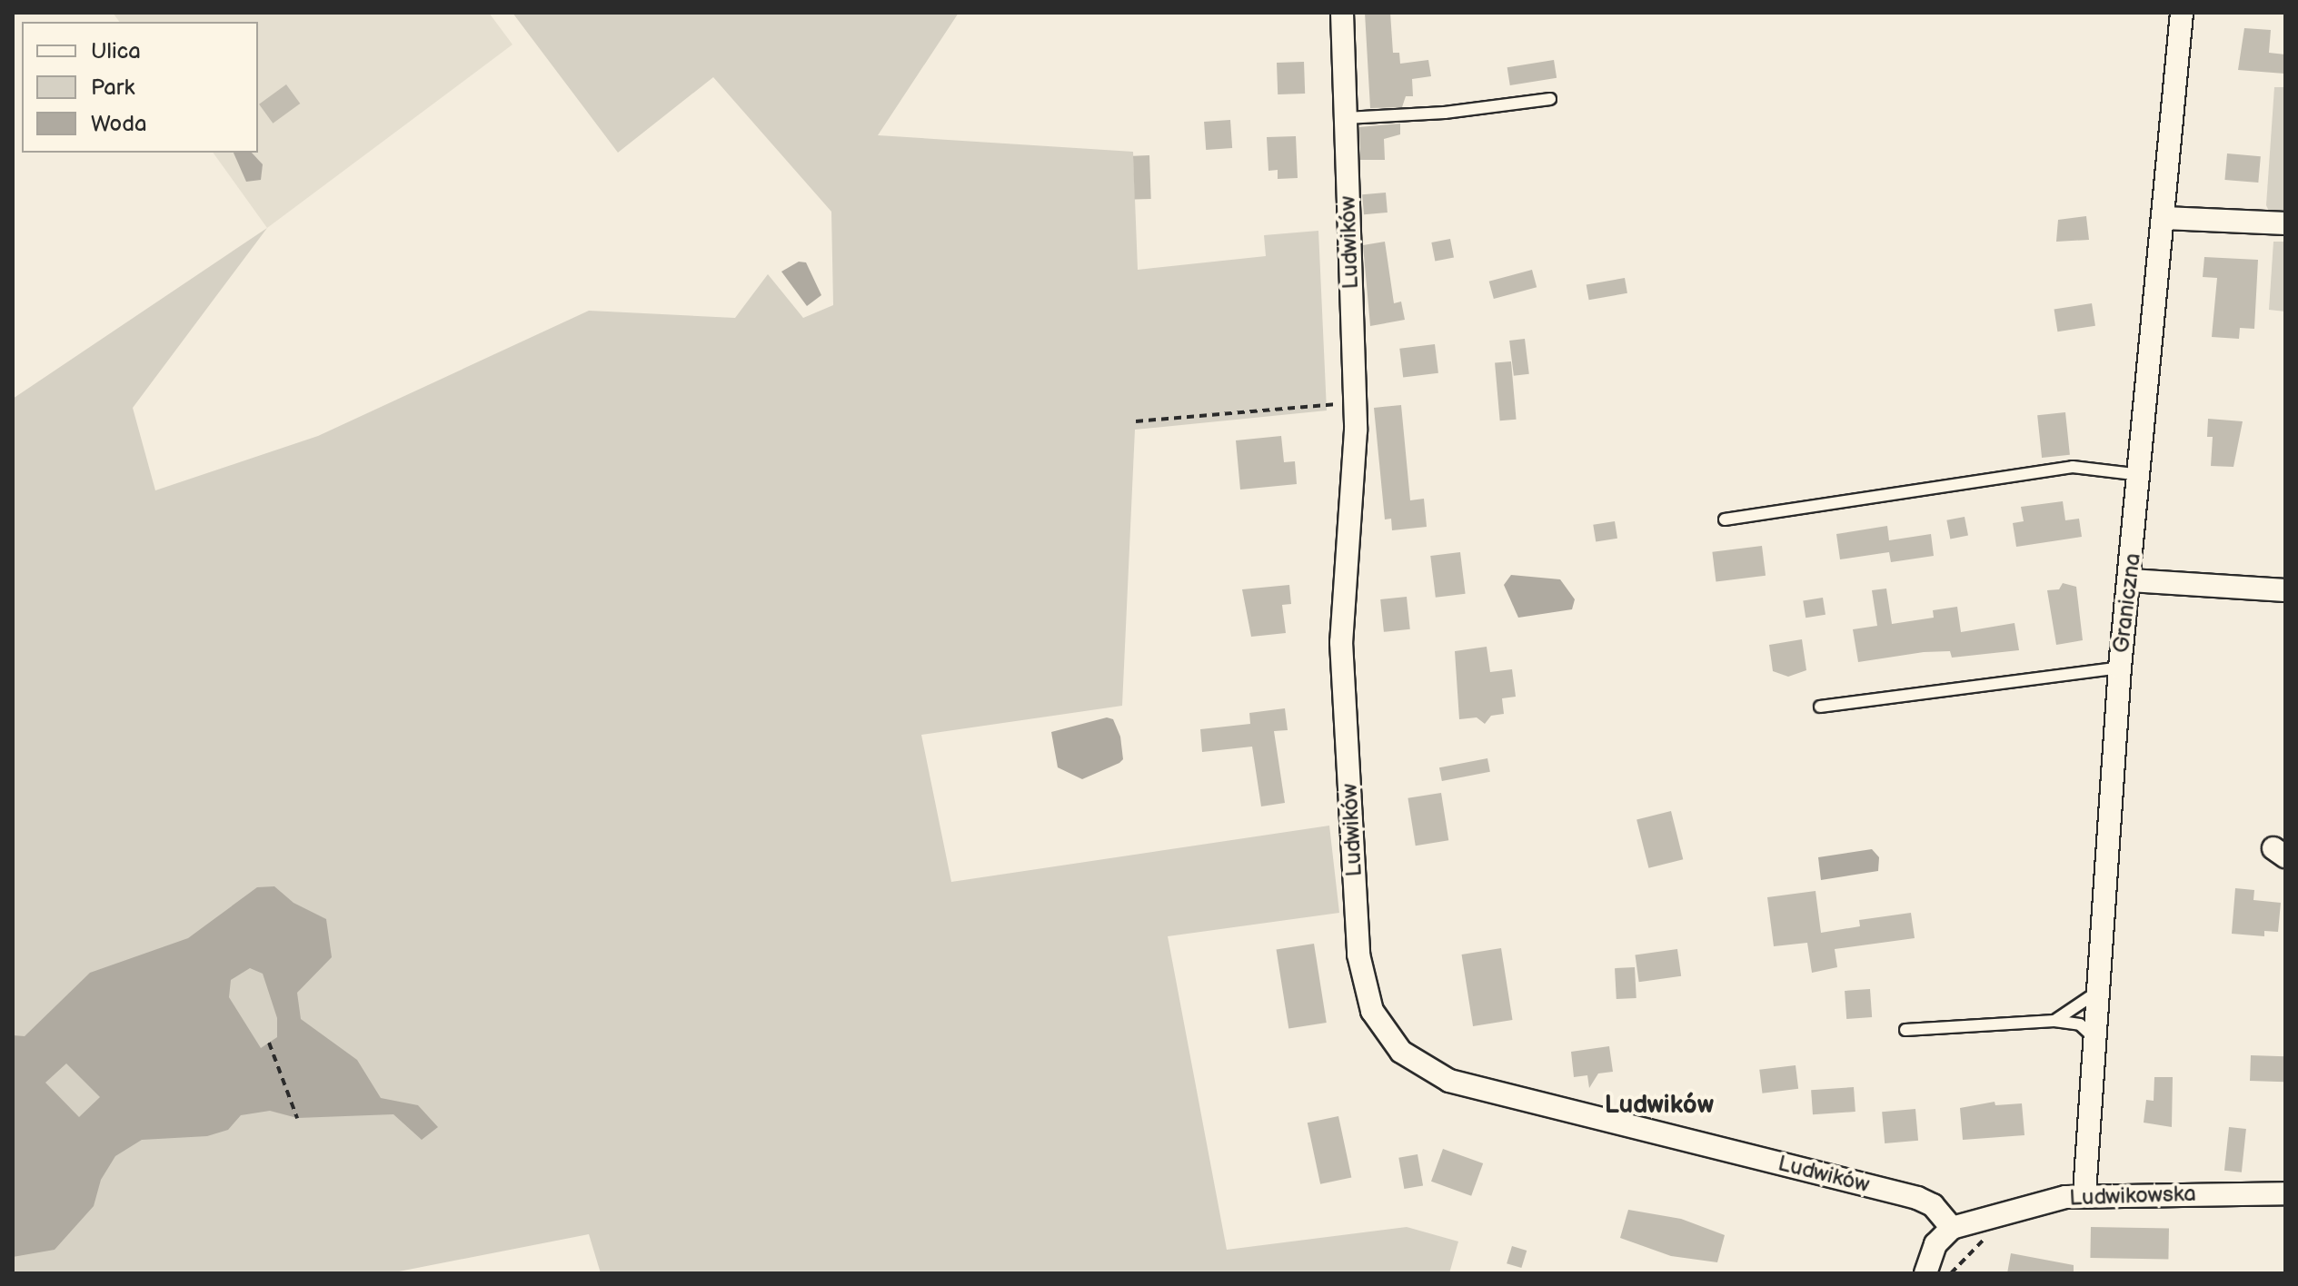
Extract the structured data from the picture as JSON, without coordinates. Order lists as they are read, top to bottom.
{
  "streets": {
    "street": ["Ludwików", "Graniczna", "Ludwikowska"]
  },
  "crossings": [
    ["Ludwików", "Ludwikowska"],
    ["Graniczna", "Ludwikowska"]
  ],
  "districts": ["Ludwików"],
  "legend": ["Ulica", "Park", "Woda"]
}
